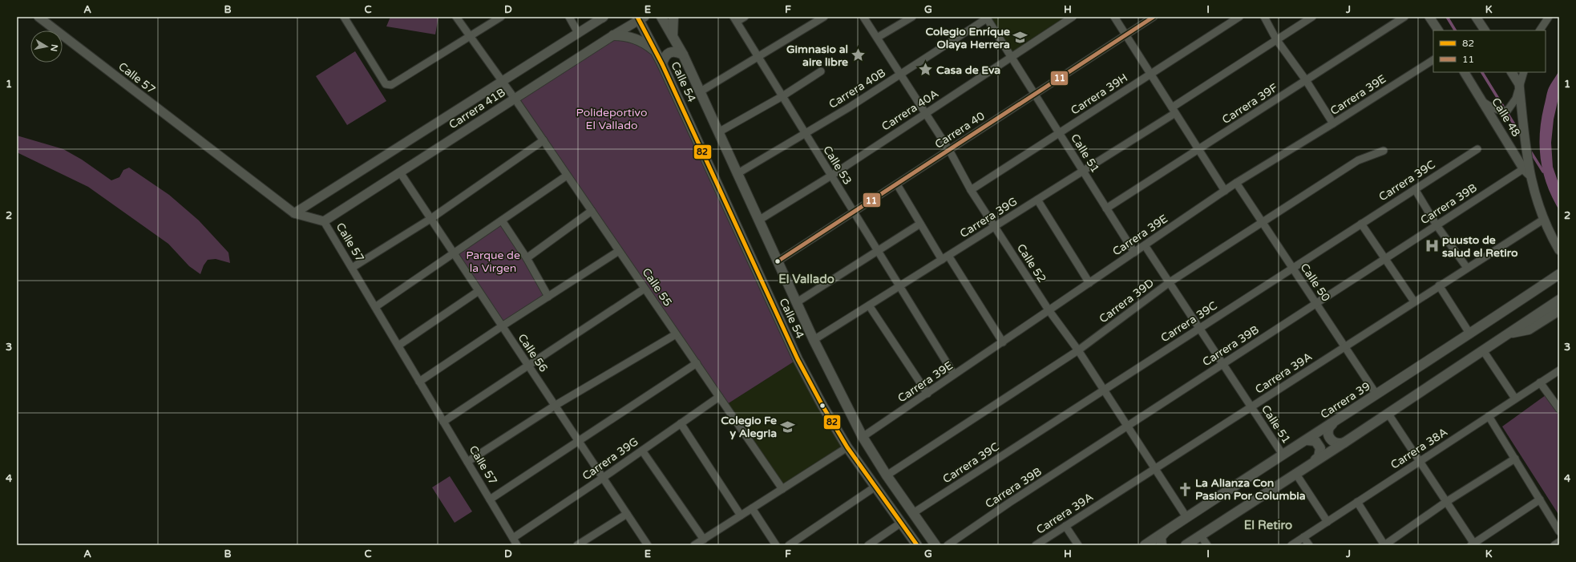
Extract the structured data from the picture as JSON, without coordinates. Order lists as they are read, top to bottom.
{
  "streets": {
    "main road": ["Calle 54", "Carrera 39"],
    "street": [
      "Calle 57",
      "Carrera 40B",
      "Carrera 39H",
      "Carrera 39E",
      "Carrera 39F",
      "Carrera 41B",
      "Carrera 40A",
      "Calle 48",
      "Carrera 40",
      "Calle 51",
      "Calle 53",
      "Carrera 39C",
      "Carrera 39B",
      "Carrera 39G",
      "Calle 52",
      "Calle 50",
      "Calle 55",
      "Carrera 39D",
      "Calle 56",
      "Carrera 39A",
      "Carrera 38A"
    ]
  },
  "crossings": [
    ["Calle 57", "Carrera 41B"],
    ["Calle 57", "Carrera 39G"],
    ["Calle 54", "Carrera 40B"],
    ["Calle 54", "Carrera 39E"],
    ["Calle 54", "Carrera 41B"],
    ["Calle 54", "Carrera 40A"],
    ["Calle 54", "Carrera 40"],
    ["Calle 54", "Carrera 39C"],
    ["Calle 54", "Carrera 39G"],
    ["Calle 54", "Carrera 39D"],
    ["Carrera 40B", "Calle 51"],
    ["Carrera 40B", "Calle 53"],
    ["Carrera 40B", "Calle 52"],
    ["Carrera 39H", "Calle 51"],
    ["Carrera 39H", "Calle 52"],
    ["Carrera 39E", "Calle 51"],
    ["Carrera 39E", "Calle 53"],
    ["Carrera 39E", "Calle 52"],
    ["Carrera 39E", "Calle 50"],
    ["Carrera 39F", "Calle 51"],
    ["Carrera 41B", "Calle 55"],
    ["Carrera 41B", "Calle 56"],
    ["Carrera 40A", "Calle 51"],
    ["Carrera 40A", "Calle 53"],
    ["Carrera 40A", "Calle 52"],
    ["Calle 48", "Carrera 39B"],
    ["Calle 48", "Carrera 39A"],
    ["Carrera 40", "Calle 51"],
    ["Carrera 40", "Calle 53"],
    ["Carrera 40", "Calle 52"],
    ["Calle 51", "Carrera 39C"],
    ["Calle 51", "Carrera 39B"],
    ["Calle 51", "Carrera 39G"],
    ["Calle 51", "Carrera 39D"],
    ["Calle 51", "Carrera 39A"],
    ["Calle 51", "Carrera 39"],
    ["Calle 53", "Carrera 39G"],
    ["Carrera 39C", "Calle 52"],
    ["Carrera 39C", "Calle 50"],
    ["Carrera 39B", "Calle 52"],
    ["Carrera 39B", "Calle 50"],
    ["Carrera 39G", "Calle 52"],
    ["Carrera 39G", "Calle 55"],
    ["Carrera 39G", "Calle 56"],
    ["Calle 52", "Carrera 39D"],
    ["Calle 52", "Carrera 39A"],
    ["Calle 52", "Carrera 39"],
    ["Calle 50", "Carrera 39D"],
    ["Calle 50", "Carrera 39A"],
    ["Calle 50", "Carrera 39"]
  ],
  "districts": ["El Vallado", "El Retiro"],
  "parks": ["Polideportivo El Vallado", "Parque de la Virgen"],
  "places": {
    "school or university": ["Colegio Enríque Olaya Herrera", "Colegio Fe y Alegria"],
    "place": ["Gimnasio al aire libre", "Casa de Eva"],
    "hospital": ["puusto de salud el Retiro"],
    "church": ["La Alianza Con Pasion Por Columbia"]
  },
  "lines": ["transit line 82", "transit line 11"],
  "legend": ["82", "11"],
  "north": "right",
  "grid": {
    "columns": [
      "A",
      "B",
      "C",
      "D",
      "E",
      "F",
      "G",
      "H",
      "I",
      "J",
      "K"
    ],
    "rows": [
      "1",
      "2",
      "3",
      "4"
    ]
  }
}
